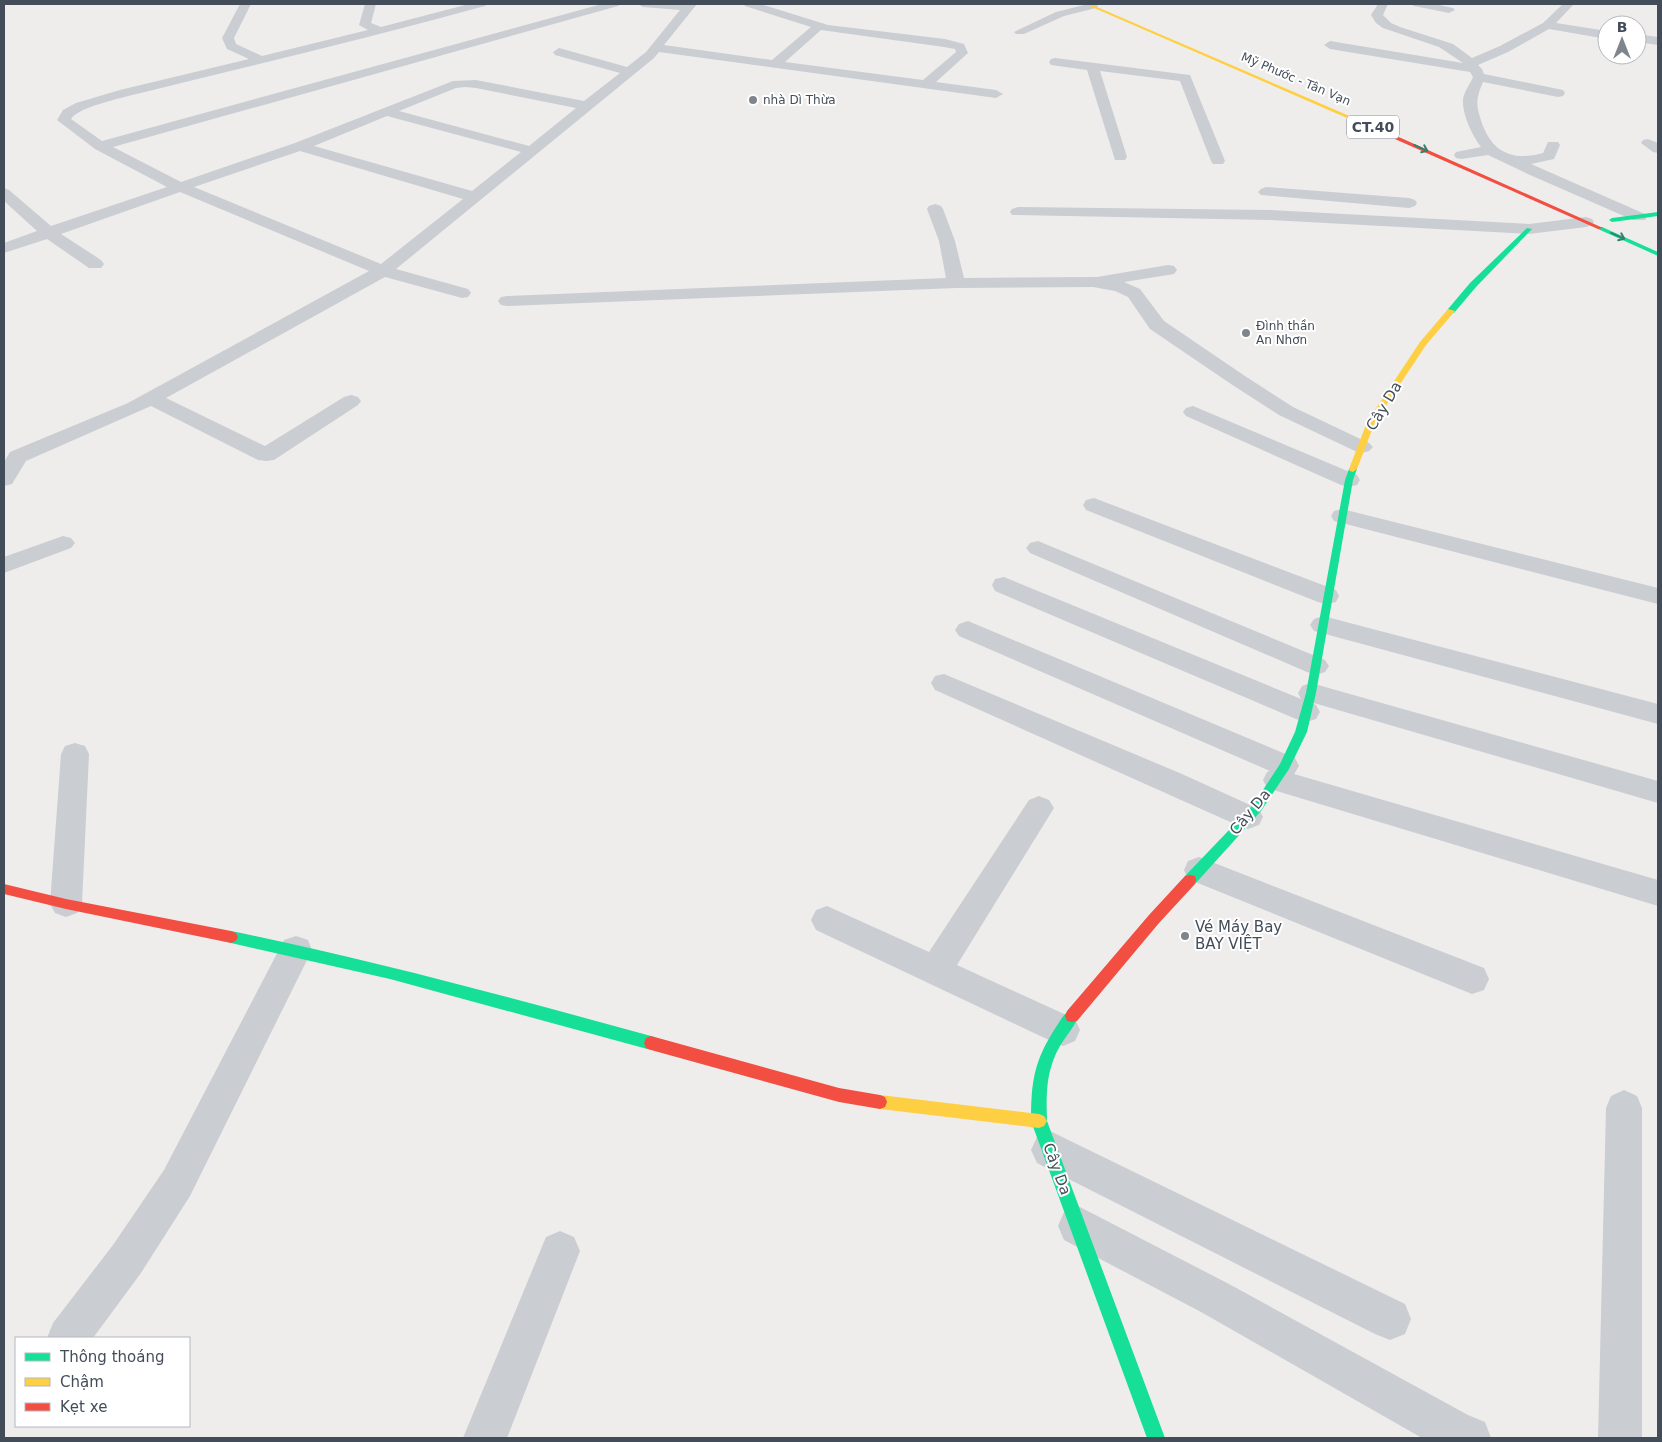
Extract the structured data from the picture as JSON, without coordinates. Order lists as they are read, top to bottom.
{
  "streets": {
    "street": ["Mỹ Phước - Tân Vạn", "CT.40", "Cây Da"]
  },
  "places": ["nhà Dì Thừa", "Đình thần An Nhơn", "Vé Máy Bay BAY VIỆT"],
  "legend": ["Thông thoáng", "Chậm", "Kẹt xe"],
  "north": "top"
}
